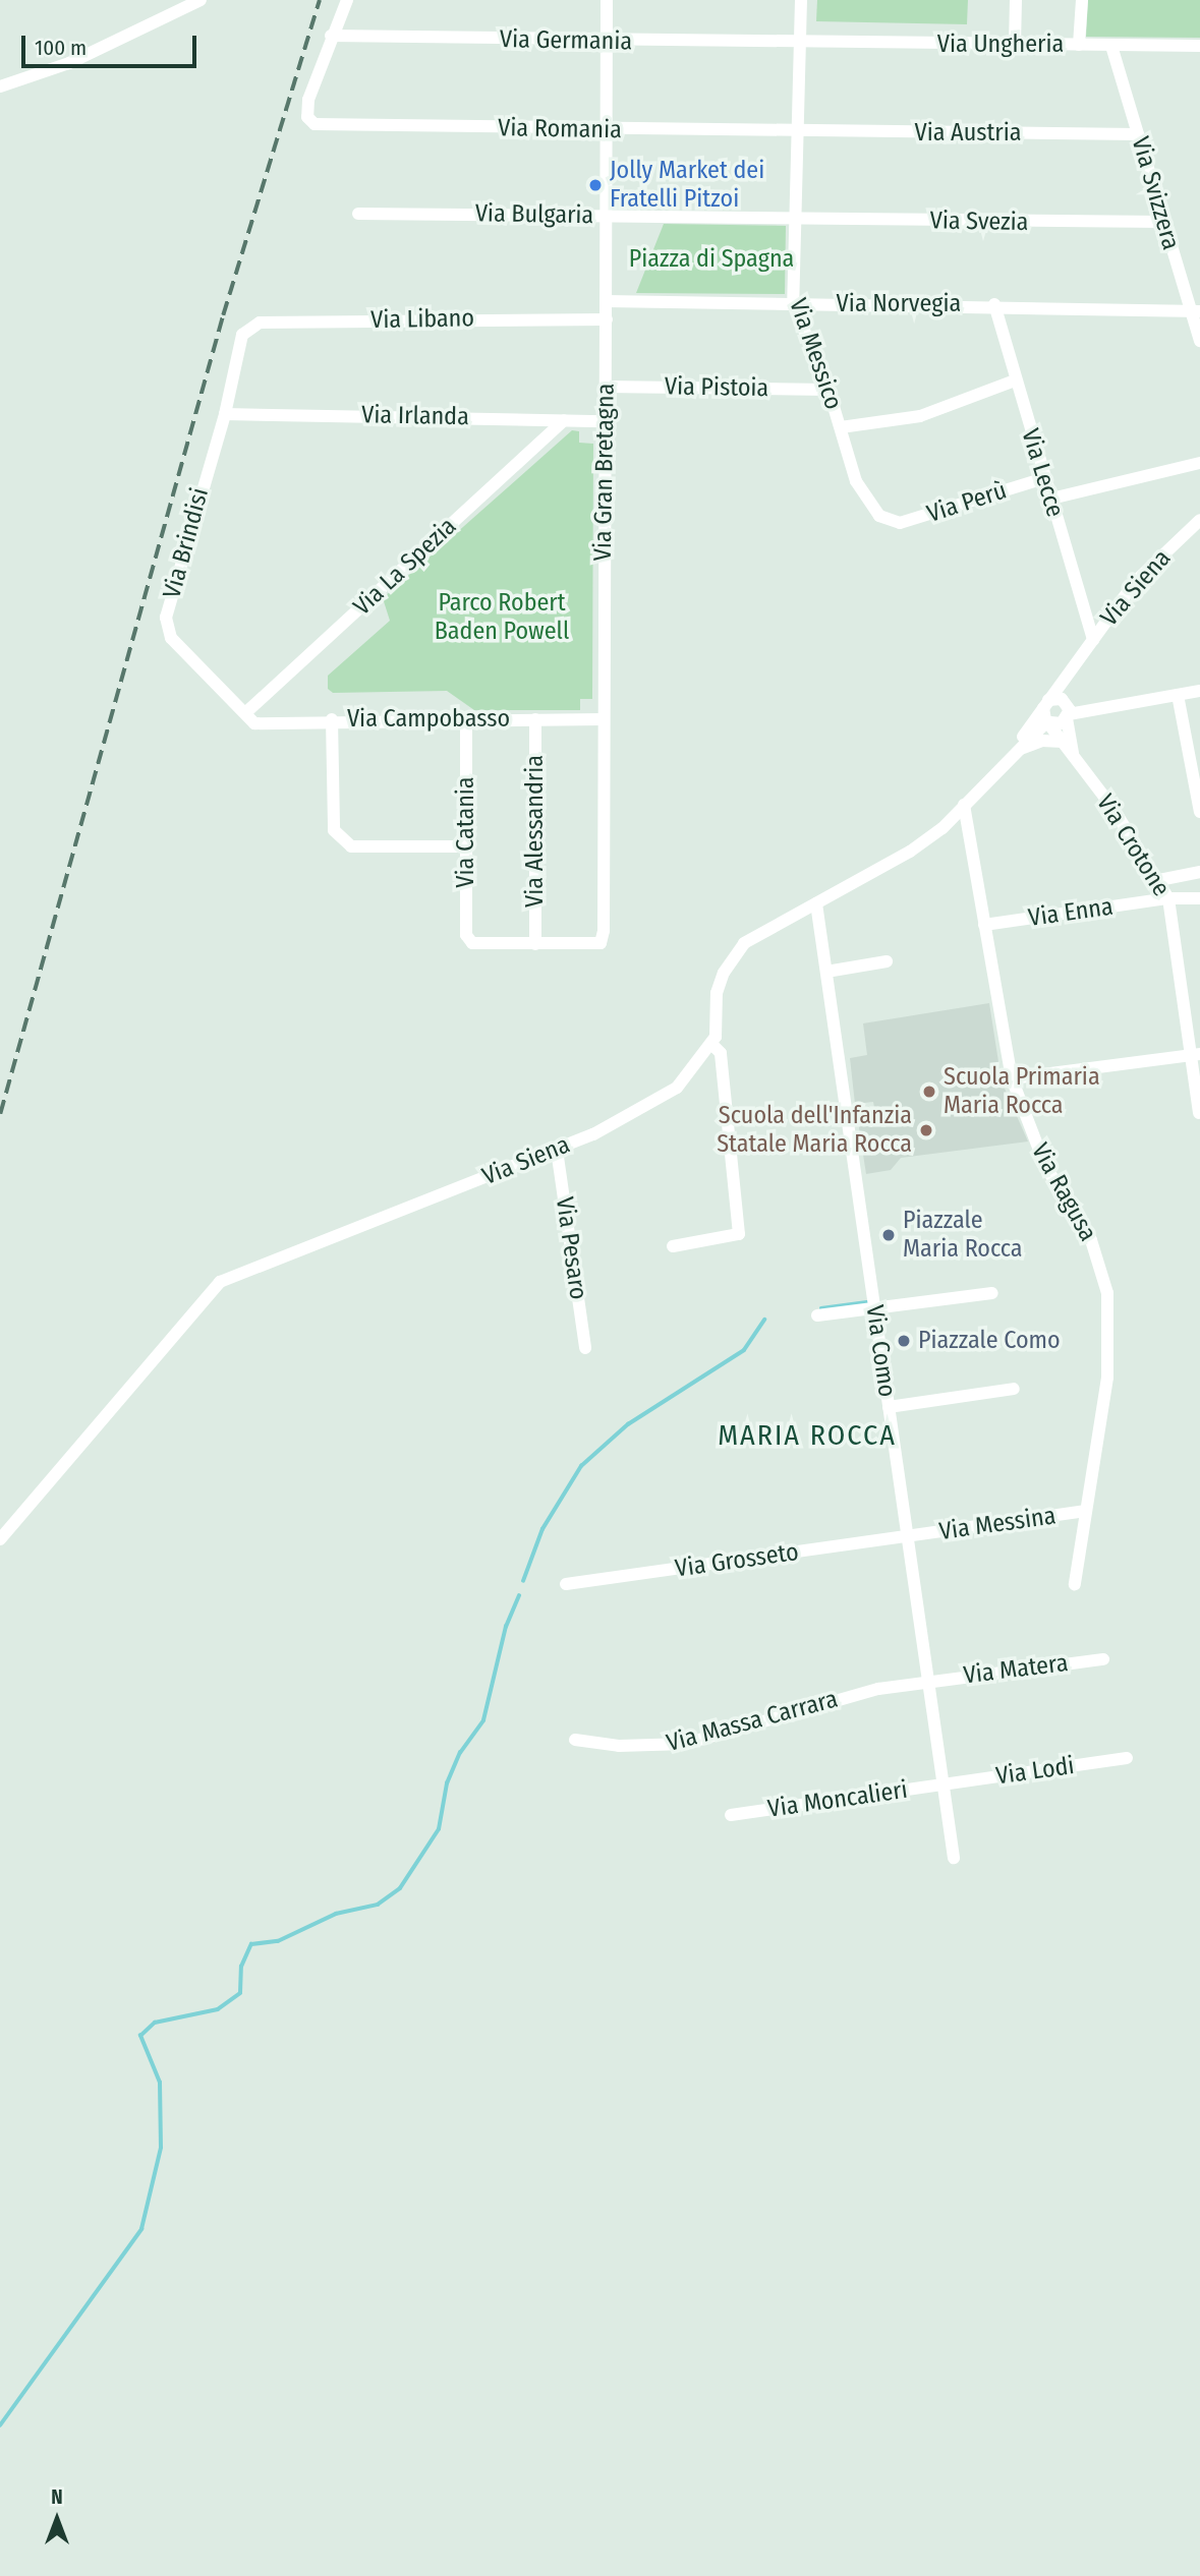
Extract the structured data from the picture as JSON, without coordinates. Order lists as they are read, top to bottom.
{
  "streets": {
    "street": [
      "Via Germania",
      "Via Ungheria",
      "Via Romania",
      "Via Austria",
      "Via Svizzera",
      "Via Bulgaria",
      "Via Svezia",
      "Via Norvegia",
      "Via Libano",
      "Via Messico",
      "Via Pistoia",
      "Via Irlanda",
      "Via Gran Bretagna",
      "Via Lecce",
      "Via Perù",
      "Via Brindisi",
      "Via La Spezia",
      "Via Siena",
      "Via Campobasso",
      "Via Alessandria",
      "Via Catania",
      "Via Crotone",
      "Via Enna",
      "Via Ragusa",
      "Via Pesaro",
      "Via Como",
      "Via Messina",
      "Via Grosseto",
      "Via Matera",
      "Via Massa Carrara",
      "Via Lodi",
      "Via Moncalieri"
    ]
  },
  "crossings": [
    ["Via Germania", "Via Ungheria"],
    ["Via Germania", "Via Romania"],
    ["Via Germania", "Via Messico"],
    ["Via Germania", "Via Gran Bretagna"],
    ["Via Ungheria", "Via Svizzera"],
    ["Via Ungheria", "Via Messico"],
    ["Via Romania", "Via Austria"],
    ["Via Romania", "Via Messico"],
    ["Via Romania", "Via Gran Bretagna"],
    ["Via Austria", "Via Svizzera"],
    ["Via Austria", "Via Messico"],
    ["Via Svizzera", "Via Svezia"],
    ["Via Svizzera", "Via Norvegia"],
    ["Via Bulgaria", "Via Svezia"],
    ["Via Bulgaria", "Via Messico"],
    ["Via Bulgaria", "Via Gran Bretagna"],
    ["Via Svezia", "Via Messico"],
    ["Via Norvegia", "Via Messico"],
    ["Via Norvegia", "Via Gran Bretagna"],
    ["Via Norvegia", "Via Lecce"],
    ["Via Libano", "Via Gran Bretagna"],
    ["Via Libano", "Via Brindisi"],
    ["Via Messico", "Via Pistoia"],
    ["Via Messico", "Via Perù"],
    ["Via Pistoia", "Via Gran Bretagna"],
    ["Via Irlanda", "Via Gran Bretagna"],
    ["Via Irlanda", "Via Brindisi"],
    ["Via Irlanda", "Via La Spezia"],
    ["Via Gran Bretagna", "Via Campobasso"],
    ["Via Gran Bretagna", "Via Alessandria"],
    ["Via Gran Bretagna", "Via Catania"],
    ["Via Lecce", "Via Perù"],
    ["Via Lecce", "Via Siena"],
    ["Via Brindisi", "Via La Spezia"],
    ["Via Brindisi", "Via Campobasso"],
    ["Via La Spezia", "Via Campobasso"],
    ["Via Siena", "Via Crotone"],
    ["Via Siena", "Via Ragusa"],
    ["Via Siena", "Via Pesaro"],
    ["Via Siena", "Via Como"],
    ["Via Campobasso", "Via Alessandria"],
    ["Via Campobasso", "Via Catania"],
    ["Via Alessandria", "Via Catania"],
    ["Via Crotone", "Via Enna"],
    ["Via Enna", "Via Ragusa"],
    ["Via Ragusa", "Via Messina"],
    ["Via Como", "Via Messina"],
    ["Via Como", "Via Grosseto"],
    ["Via Como", "Via Matera"],
    ["Via Como", "Via Massa Carrara"],
    ["Via Como", "Via Lodi"],
    ["Via Como", "Via Moncalieri"],
    ["Via Messina", "Via Grosseto"],
    ["Via Matera", "Via Massa Carrara"],
    ["Via Lodi", "Via Moncalieri"]
  ],
  "districts": ["MARIA ROCCA"],
  "parks": ["Piazza di Spagna", "Parco Robert Baden Powell"],
  "places": [
    "Jolly Market dei Fratelli Pitzoi",
    "Scuola Primaria Maria Rocca",
    "Scuola dell'Infanzia Statale Maria Rocca",
    "Piazzale Maria Rocca",
    "Piazzale Como"
  ],
  "scale_bar": "100 m",
  "north": "top"
}
